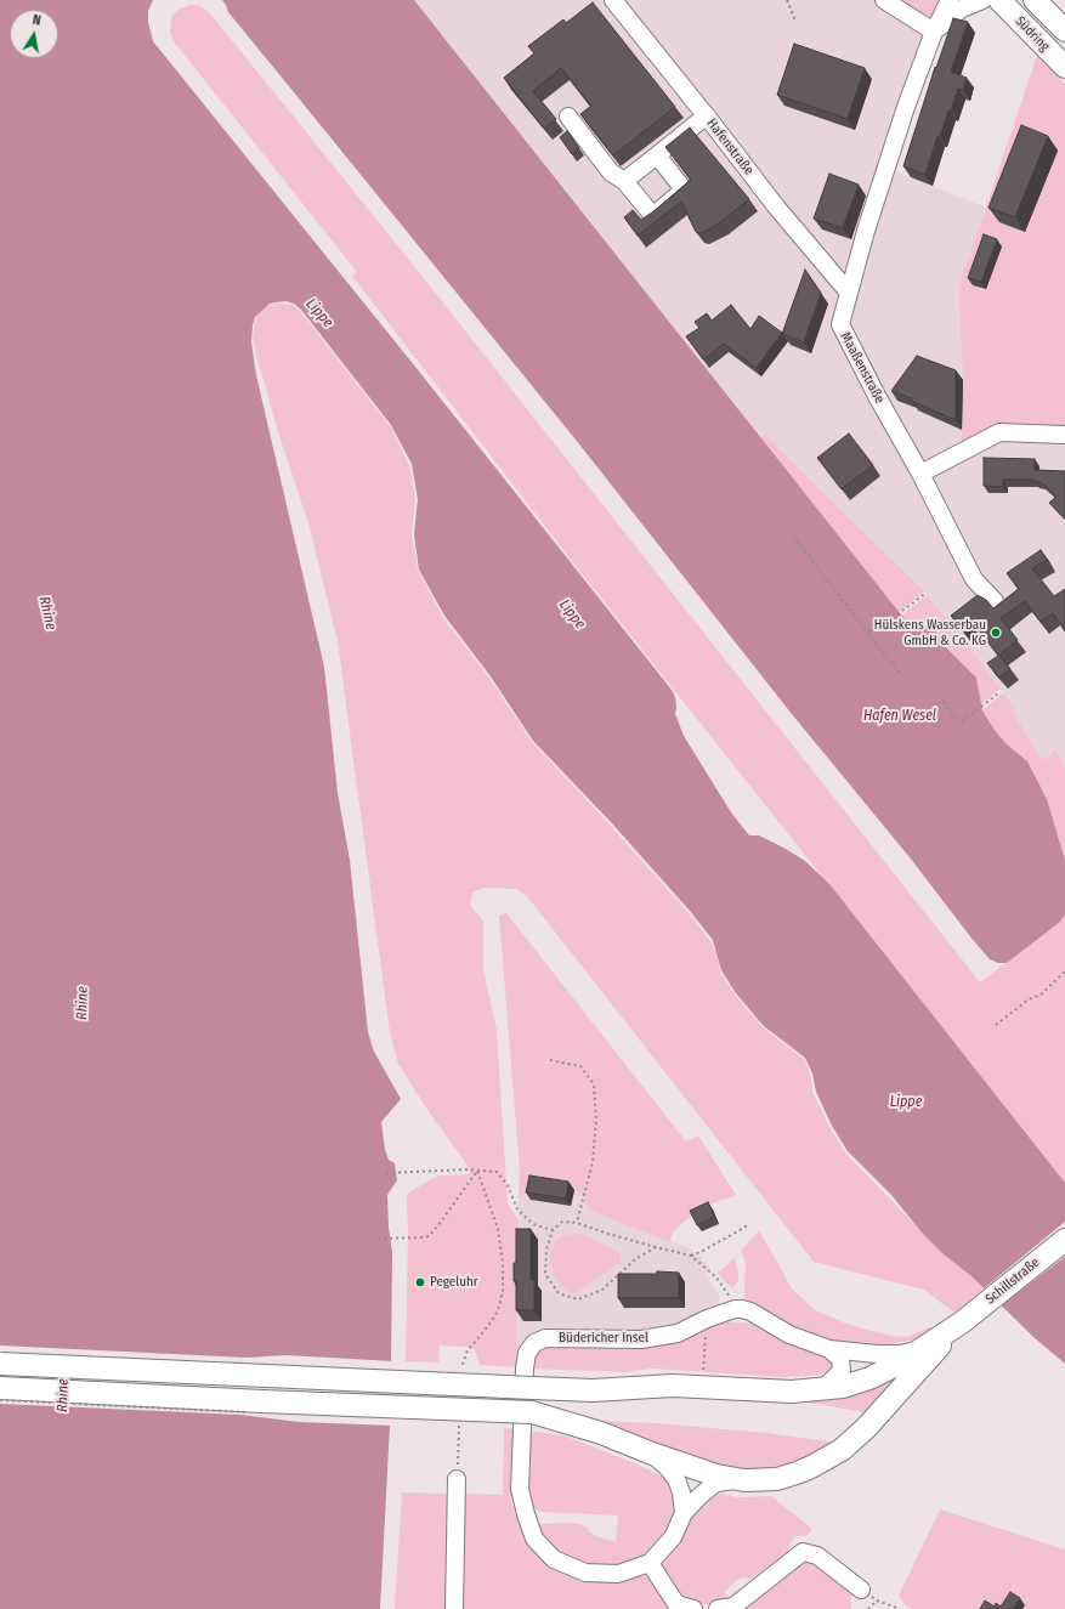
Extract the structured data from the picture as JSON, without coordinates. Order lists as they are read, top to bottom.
{
  "streets": {
    "main road": ["Südring", "Schillstraße"],
    "street": ["Hafenstraße", "Maaßenstraße", "Büdericher Insel"]
  },
  "crossings": [
    ["Hafenstraße", "Maaßenstraße"]
  ],
  "water": ["Lippe", "Rhine", "Hafen Wesel"],
  "places": ["Hülskens Wasserbau GmbH & Co. KG", "Pegeluhr"],
  "north": "top"
}
